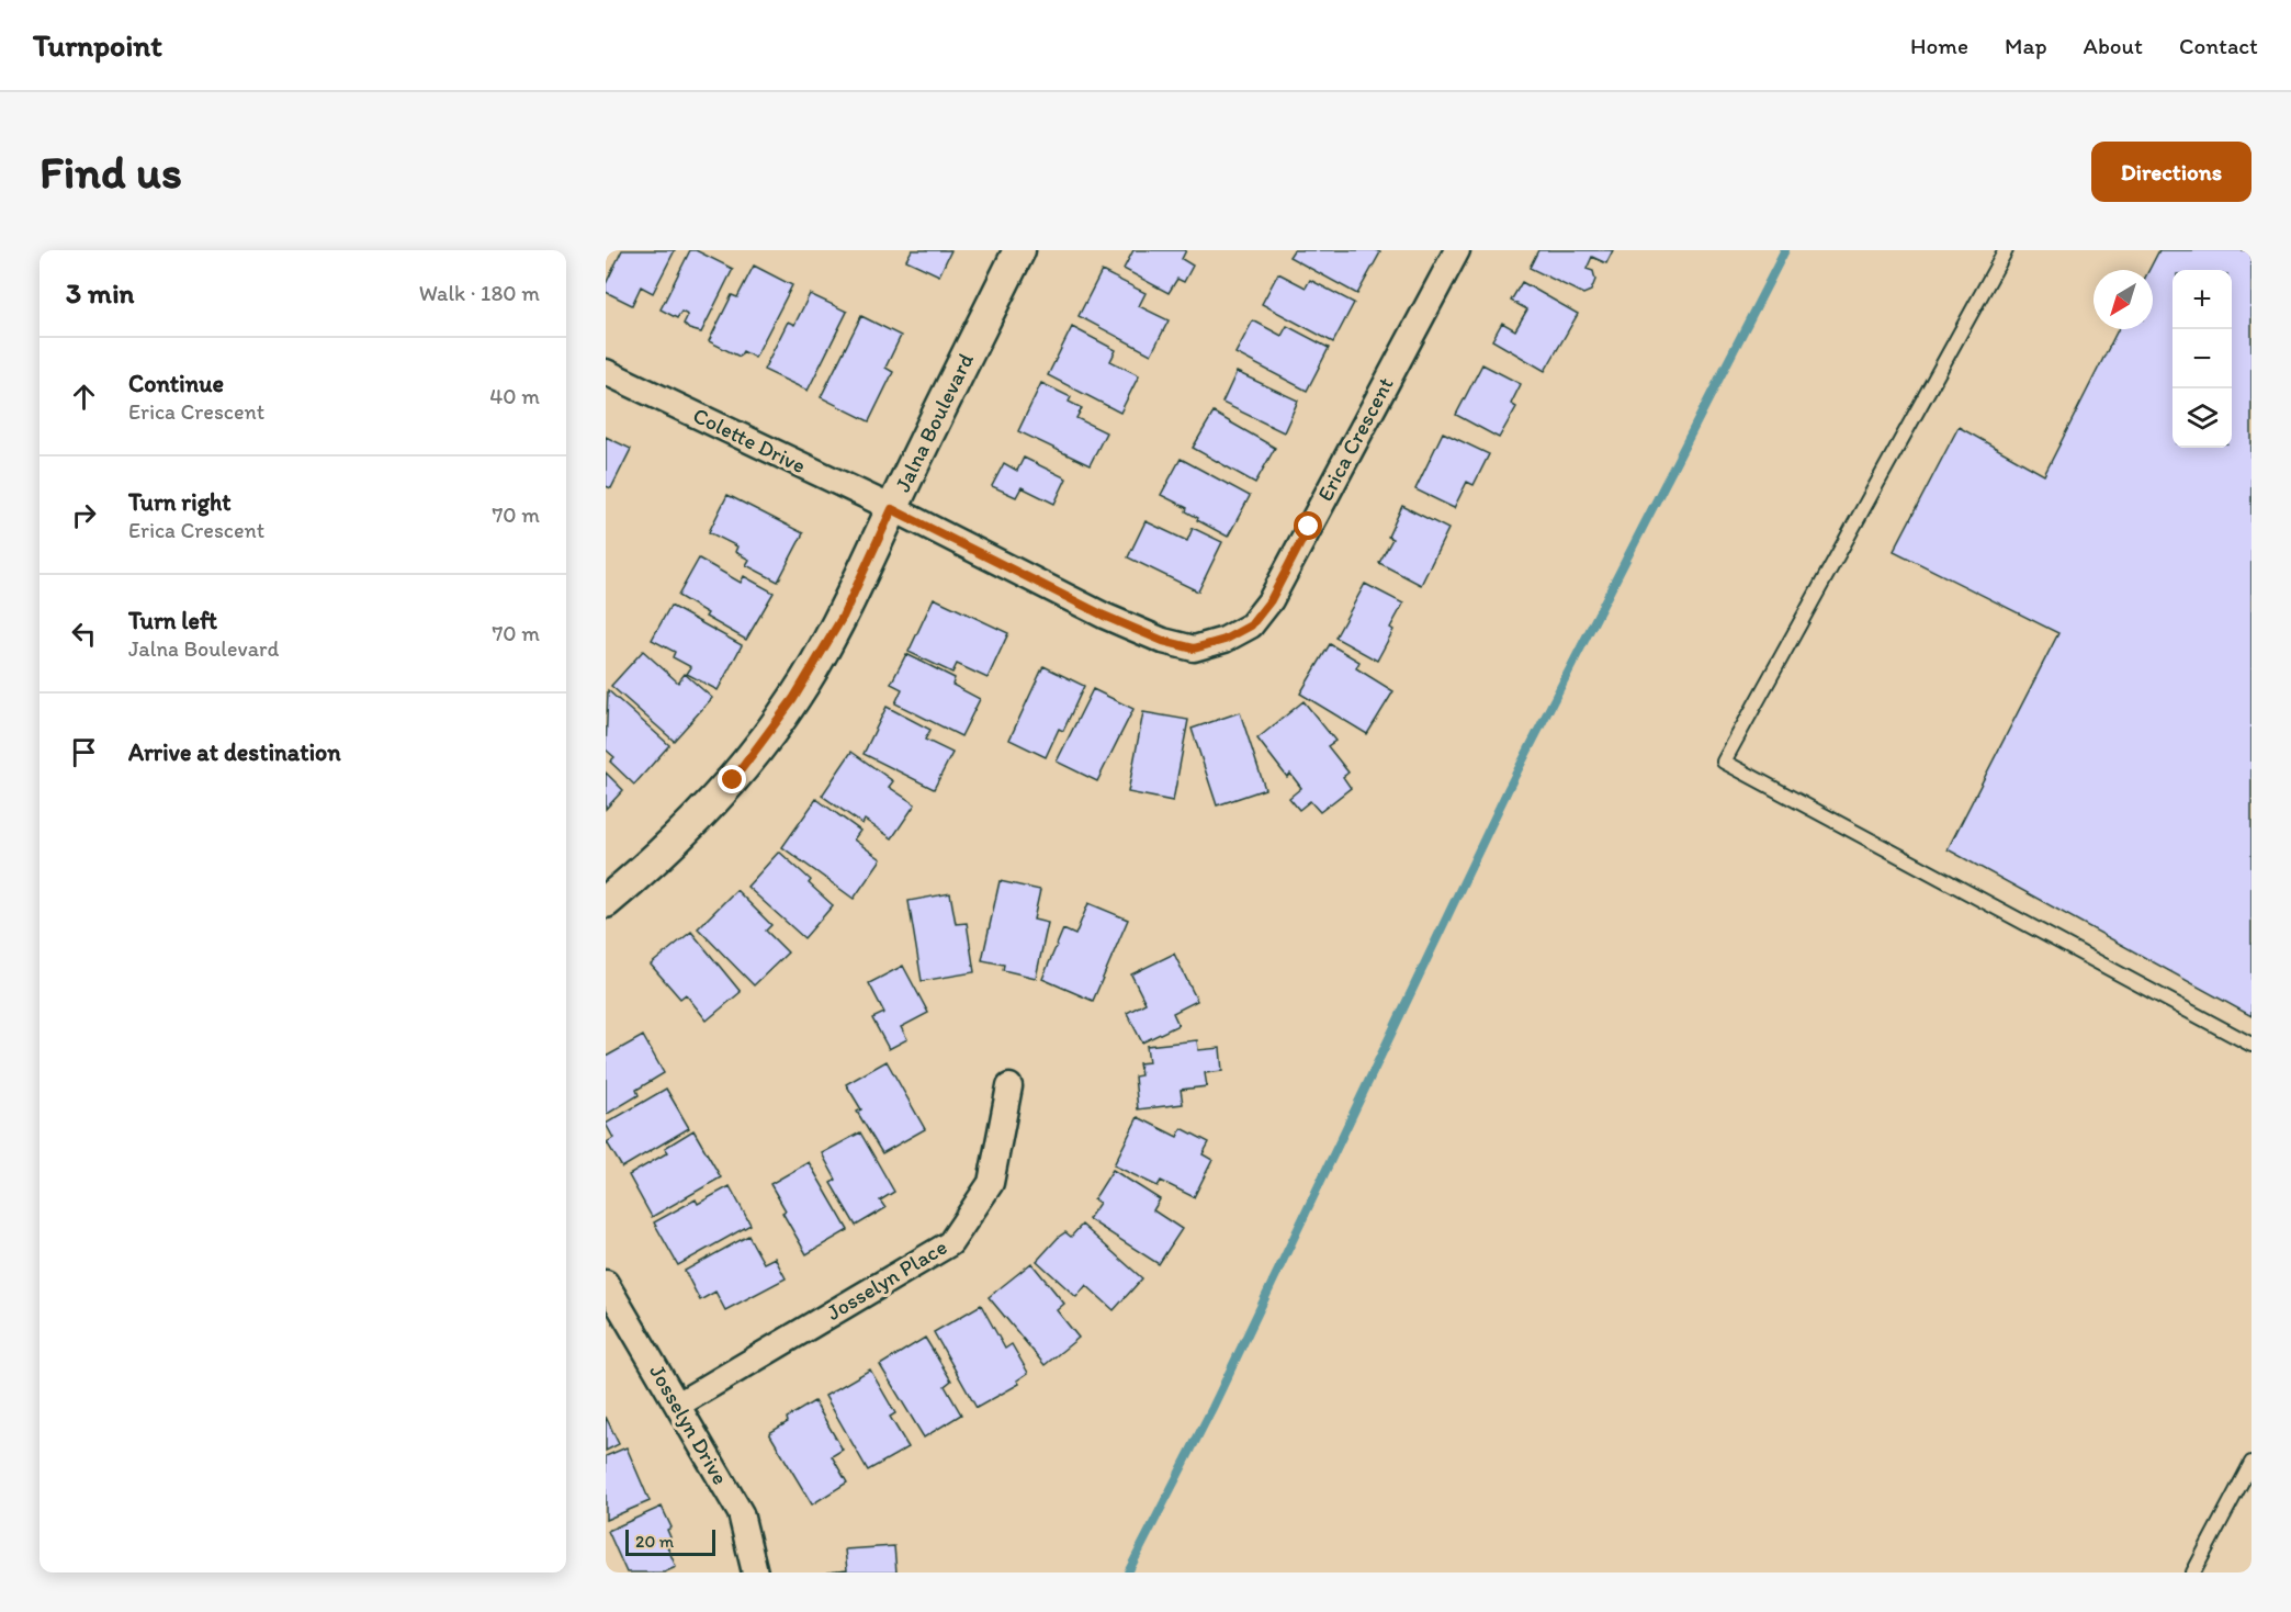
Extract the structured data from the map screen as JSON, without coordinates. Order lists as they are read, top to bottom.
{
  "streets": {
    "street": [
      "Jalna Boulevard",
      "Erica Crescent",
      "Colette Drive",
      "Josselyn Place",
      "Josselyn Drive"
    ]
  },
  "crossings": [
    ["Jalna Boulevard", "Erica Crescent"],
    ["Jalna Boulevard", "Colette Drive"],
    ["Erica Crescent", "Colette Drive"],
    ["Josselyn Place", "Josselyn Drive"]
  ],
  "scale_bar": "20 m",
  "north": "bottom left",
  "page": {
    "header": "Turnpoint",
    "nav": [
      "Home",
      "Map",
      "About",
      "Contact"
    ],
    "buttons": "Directions",
    "title": "Find us",
    "heading": ["3 min", "Walk · 180 m"],
    "map_buttons": ["+", "−"],
    "list": [
      ["Continue", "Erica Crescent", "40 m"],
      ["Turn right", "Erica Crescent", "70 m"],
      ["Turn left", "Jalna Boulevard", "70 m"],
      "Arrive at destination"
    ],
    "scale": "20 m"
  }
}
